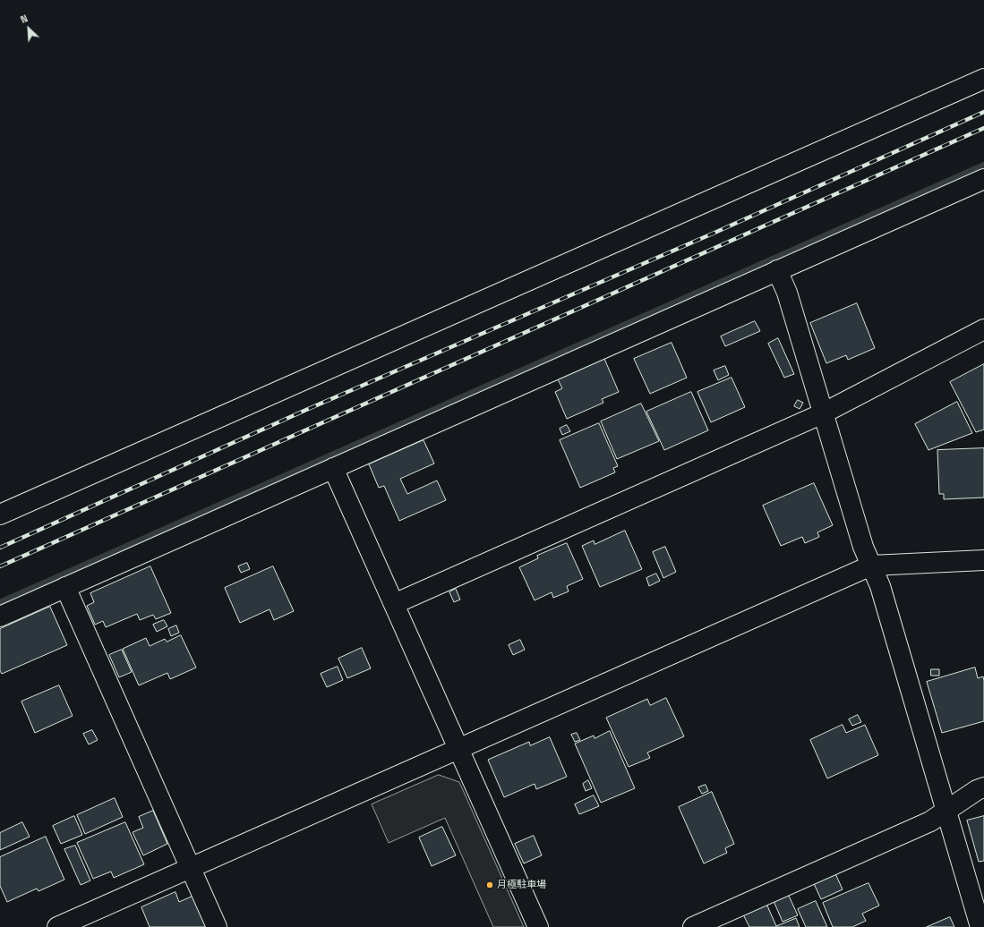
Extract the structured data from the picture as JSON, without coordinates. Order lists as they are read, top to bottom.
{
  "places": ["月極駐車場"],
  "north": "top left"
}
